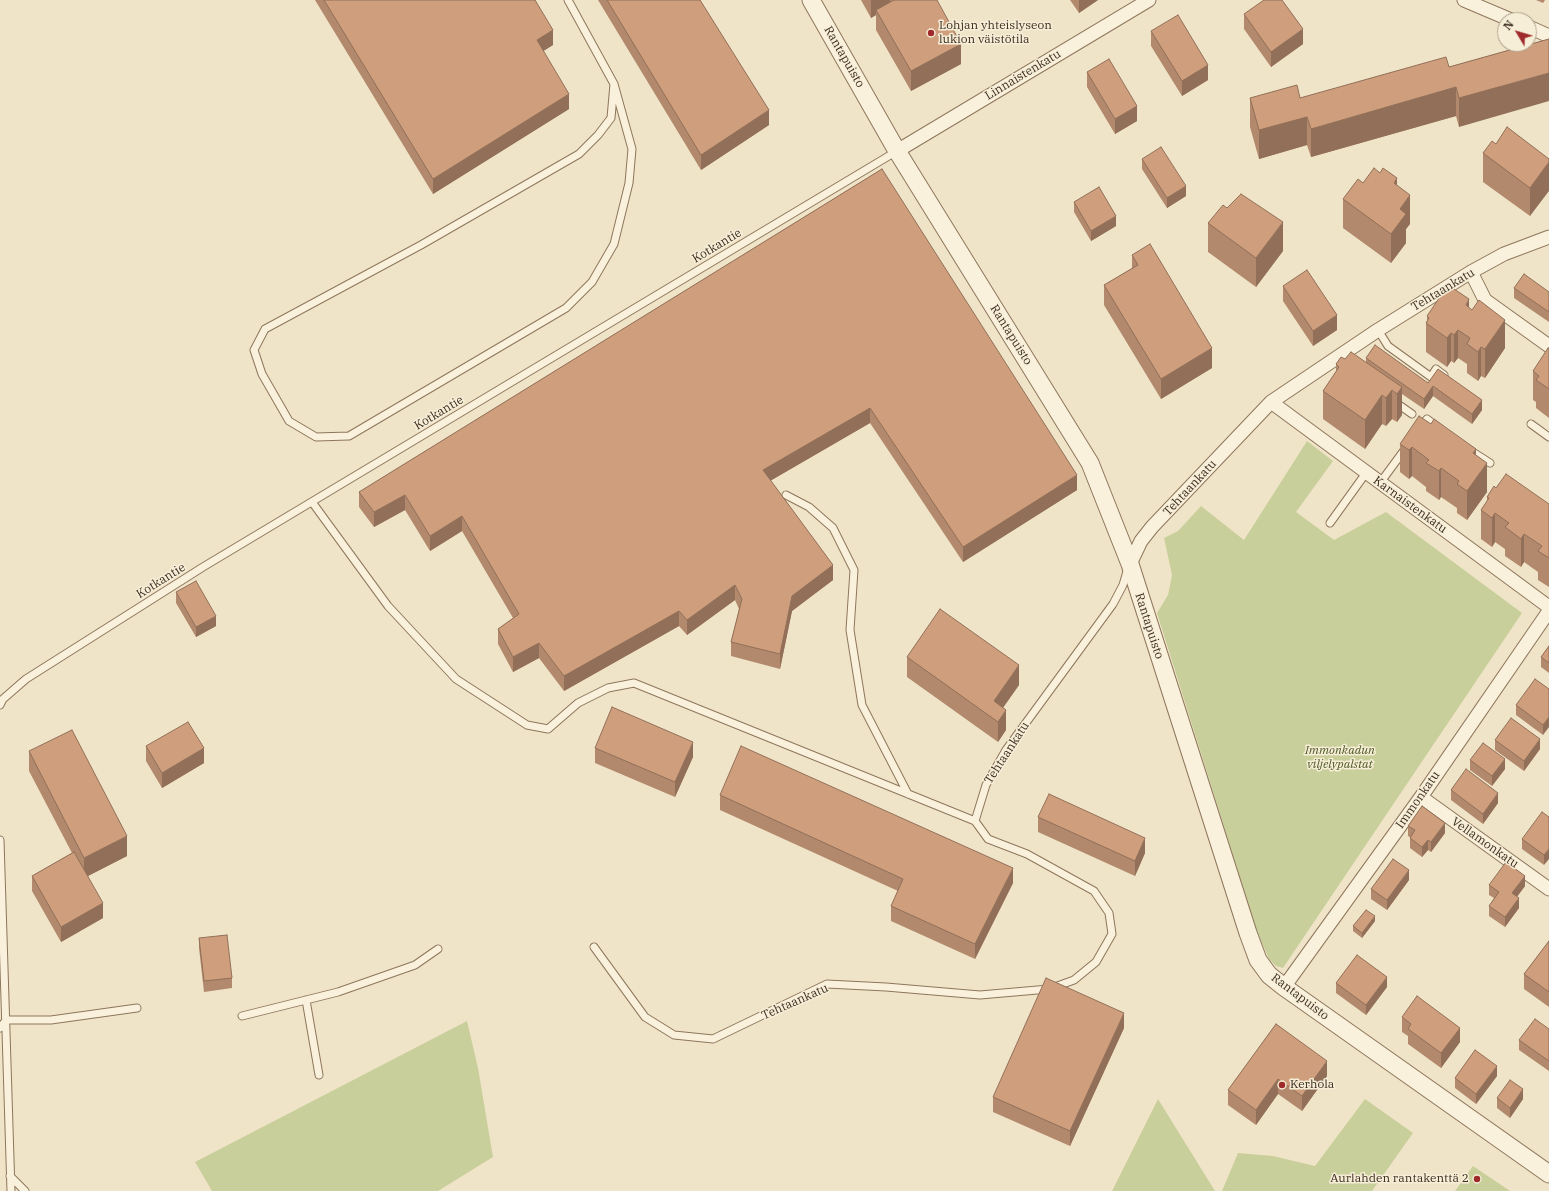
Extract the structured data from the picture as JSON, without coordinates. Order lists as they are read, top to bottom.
{
  "streets": {
    "street": [
      "Rantapuisto",
      "Linnaistenkatu",
      "Tehtaankatu",
      "Karnaistenkatu",
      "Immonkatu",
      "Vellamonkatu"
    ],
    "lane": ["Kotkantie"]
  },
  "crossings": [
    ["Rantapuisto", "Linnaistenkatu"],
    ["Rantapuisto", "Kotkantie"],
    ["Rantapuisto", "Tehtaankatu"],
    ["Rantapuisto", "Immonkatu"],
    ["Linnaistenkatu", "Kotkantie"],
    ["Tehtaankatu", "Karnaistenkatu"],
    ["Immonkatu", "Vellamonkatu"]
  ],
  "parks": ["Immonkadun viljelypalstat"],
  "places": ["Lohjan yhteislyseon lukion väistötila", "Kerhola", "Aurlahden rantakenttä 2"],
  "north": "top left"
}
